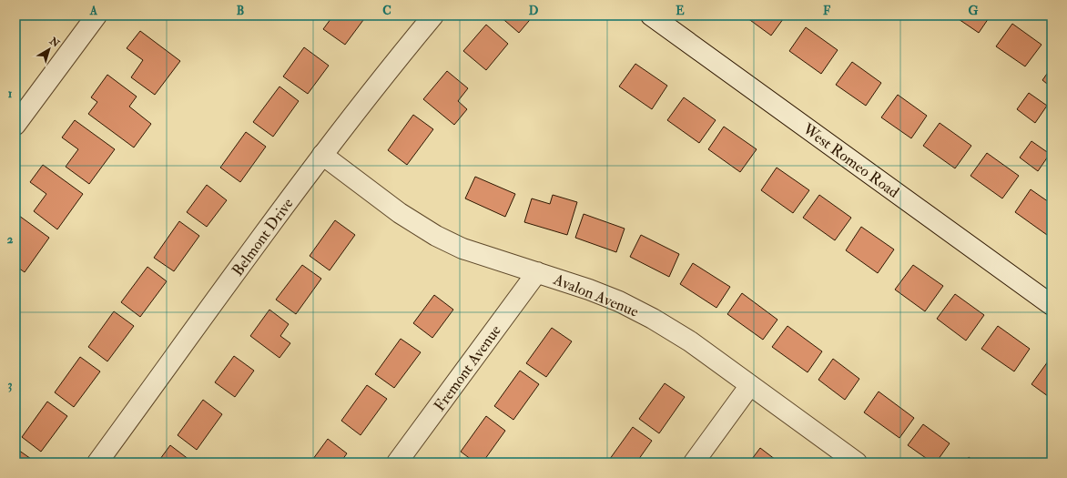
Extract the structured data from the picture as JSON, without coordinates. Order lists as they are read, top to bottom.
{
  "streets": {
    "street": [
      "West Romeo Road",
      "Belmont Drive",
      "Avalon Avenue",
      "Fremont Avenue"
    ]
  },
  "crossings": [
    ["Belmont Drive", "Avalon Avenue"],
    ["Avalon Avenue", "Fremont Avenue"]
  ],
  "north": "top right",
  "grid": {
    "columns": [
      "A",
      "B",
      "C",
      "D",
      "E",
      "F",
      "G"
    ],
    "rows": ["1", "2", "3"]
  }
}
